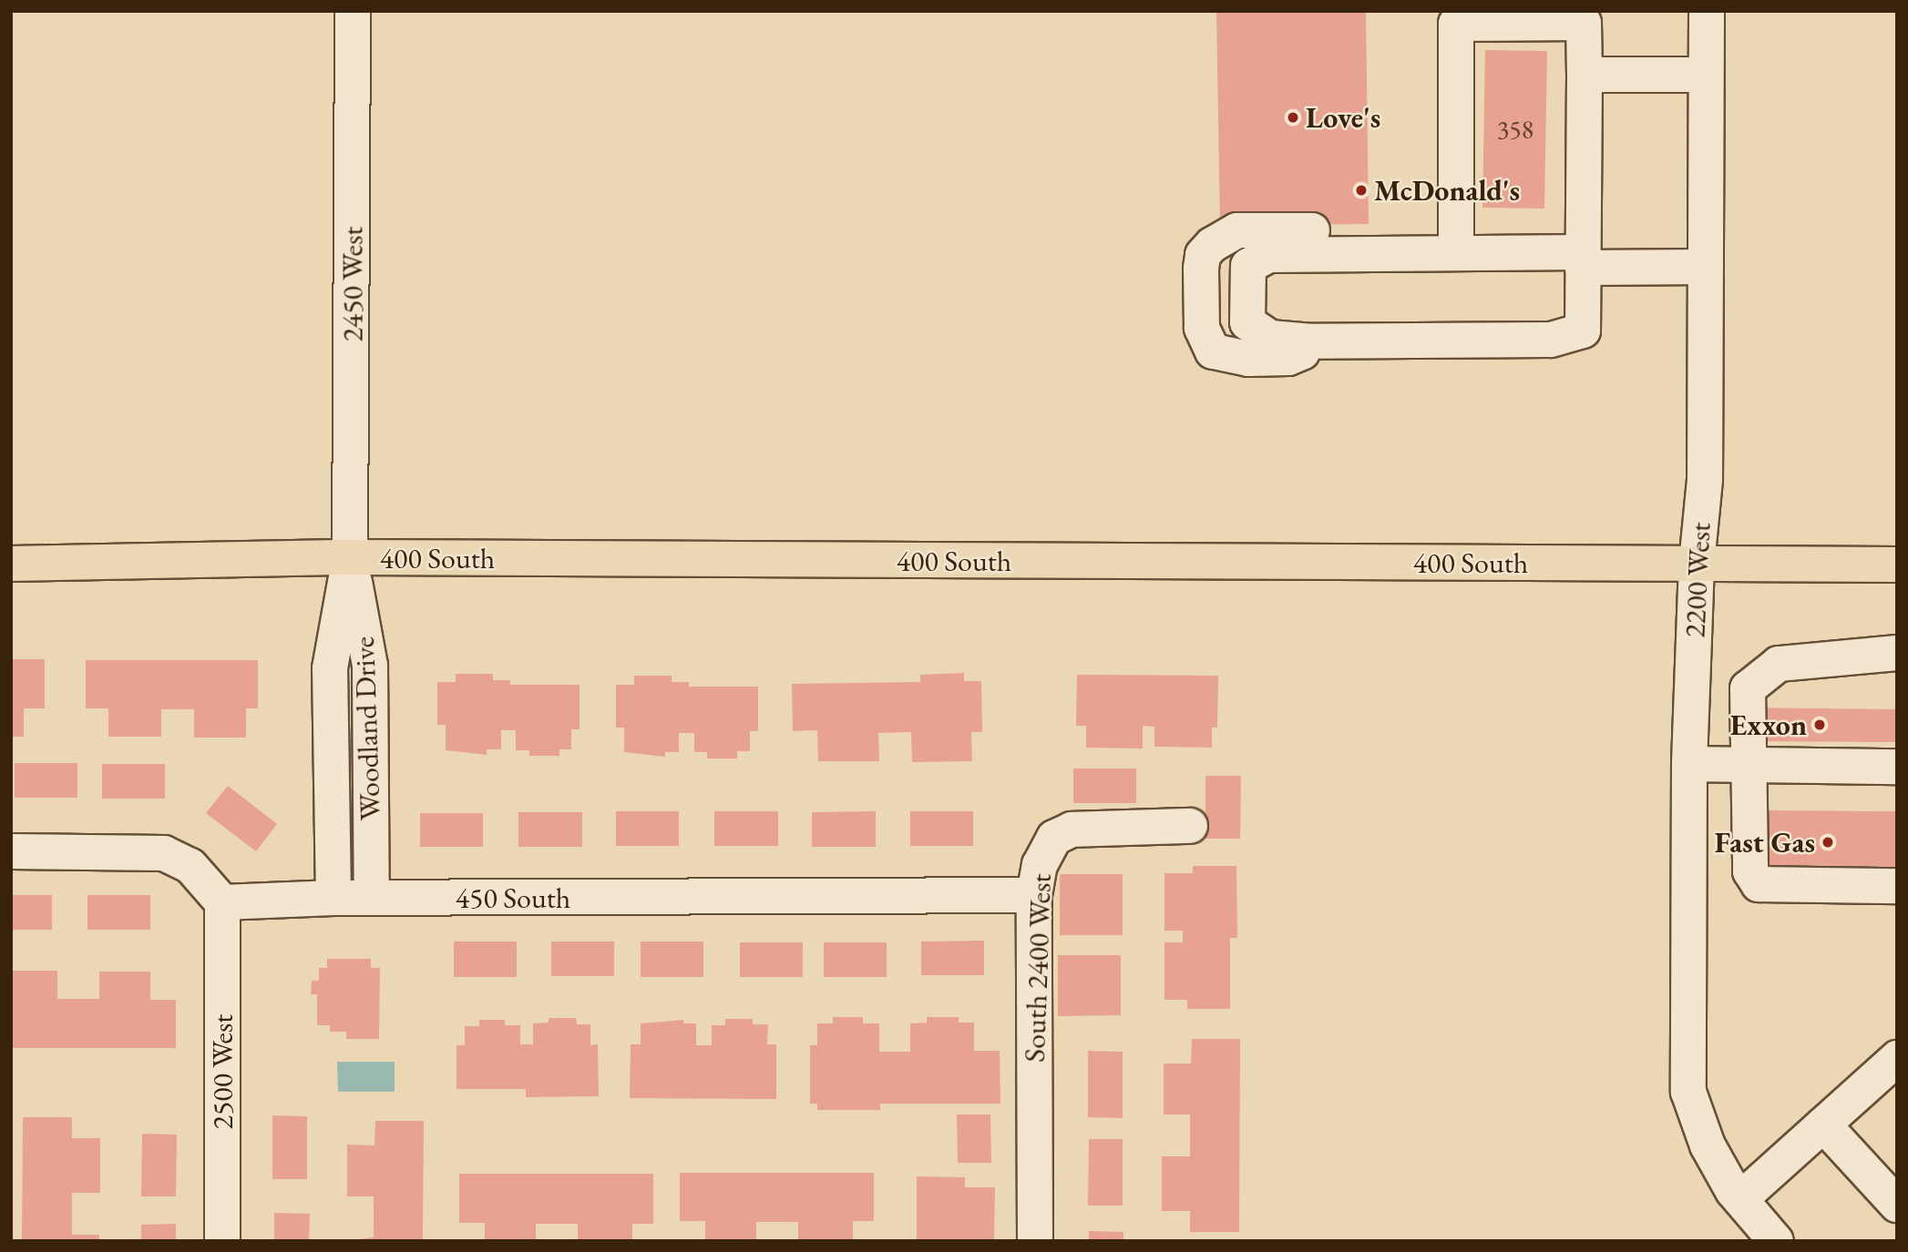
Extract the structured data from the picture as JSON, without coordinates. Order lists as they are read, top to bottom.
{
  "streets": {
    "main road": ["400 South"],
    "street": [
      "2450 West",
      "2200 West",
      "Woodland Drive",
      "450 South",
      "South 2400 West",
      "2500 West"
    ]
  },
  "crossings": [
    ["2450 West", "400 South"],
    ["2450 West", "Woodland Drive"],
    ["400 South", "2200 West"],
    ["400 South", "Woodland Drive"],
    ["Woodland Drive", "450 South"],
    ["450 South", "South 2400 West"],
    ["450 South", "2500 West"]
  ],
  "places": [
    "Love's",
    "McDonald's",
    "Exxon",
    "Fast Gas"
  ],
  "house_numbers": ["358"]
}
